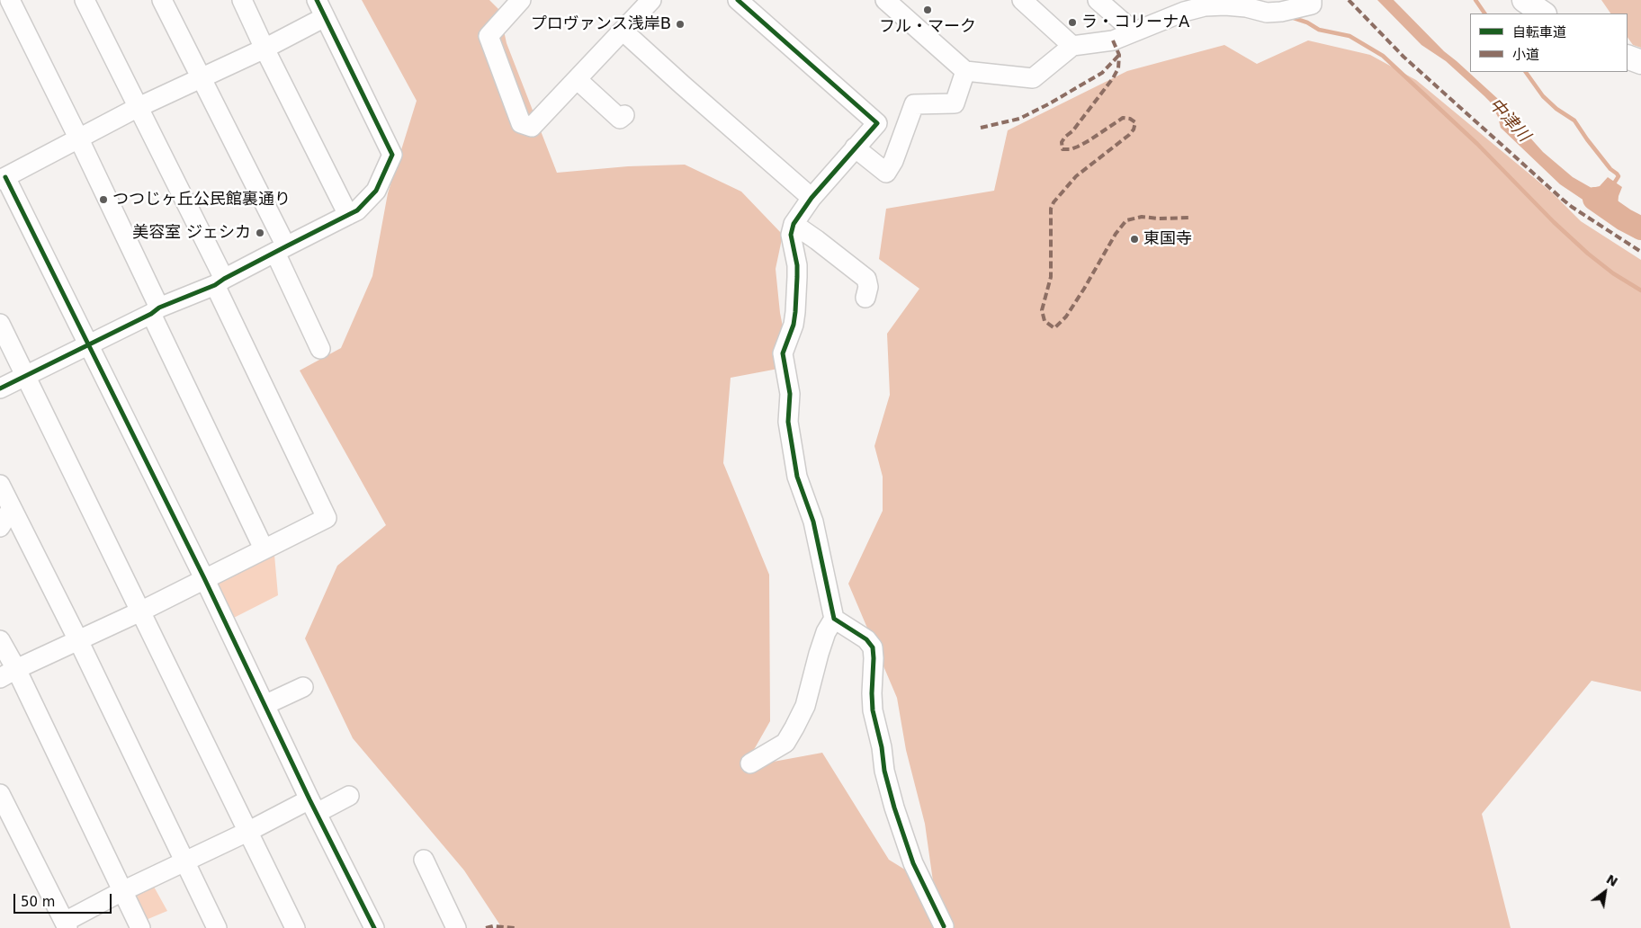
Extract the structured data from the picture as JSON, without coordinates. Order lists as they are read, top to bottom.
{
  "water": ["中津川"],
  "places": [
    "フル・マーク",
    "ラ・コリーナA",
    "プロヴァンス浅岸B",
    "つつじヶ丘公民館裏通り",
    "美容室 ジェシカ",
    "東国寺"
  ],
  "legend": ["自転車道", "小道"],
  "scale_bar": "50 m",
  "north": "top right"
}
